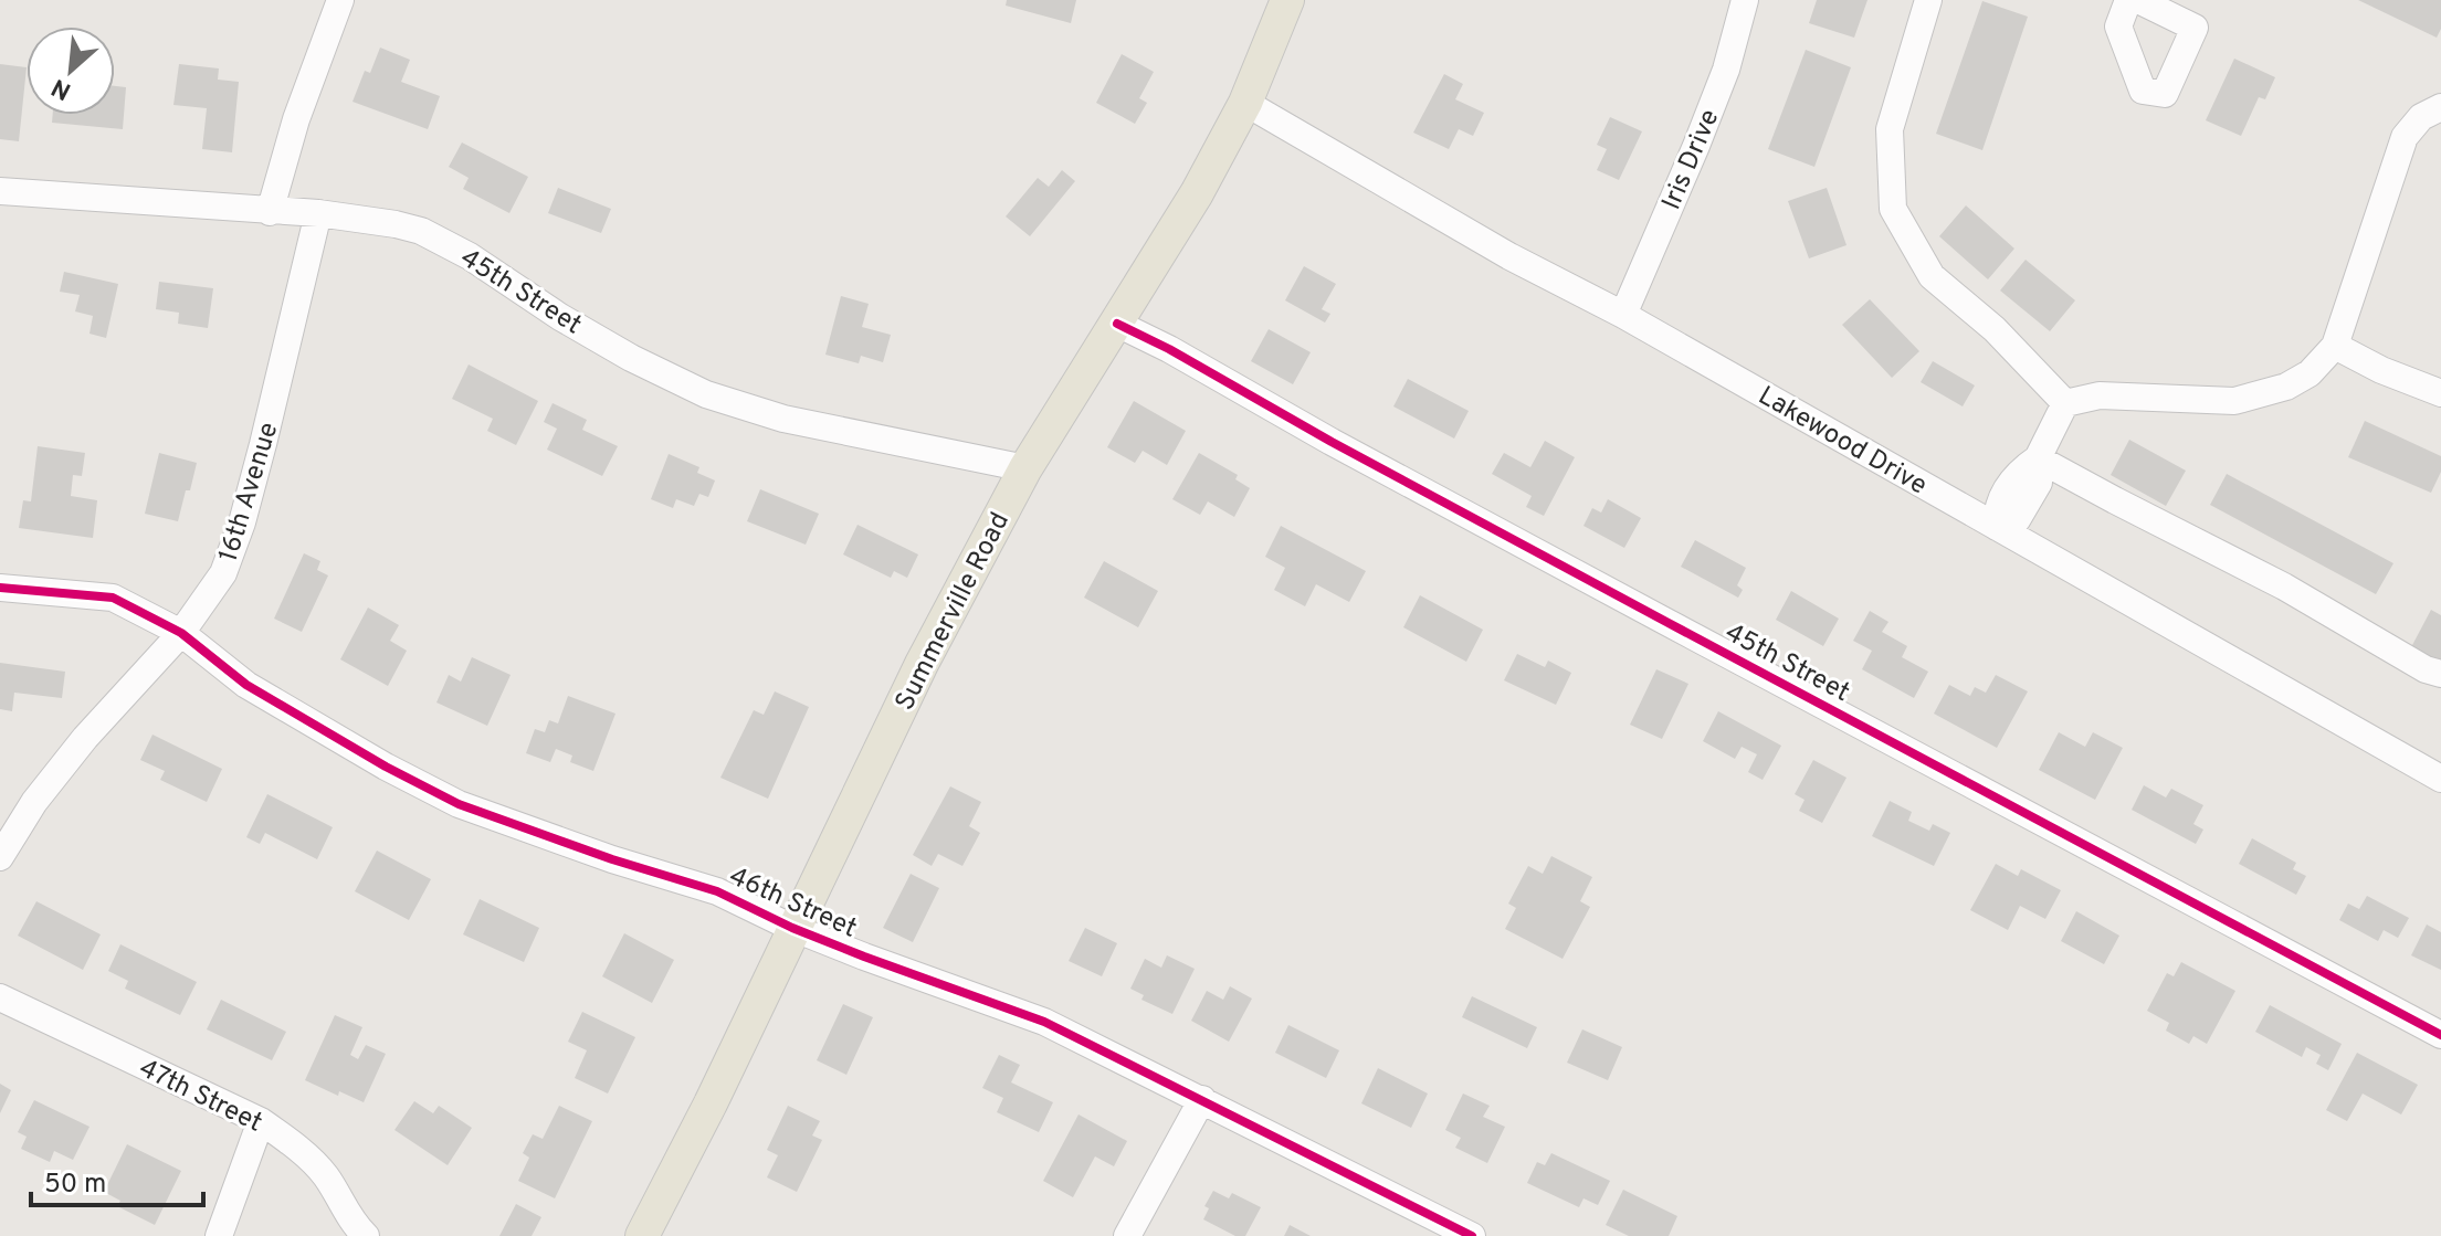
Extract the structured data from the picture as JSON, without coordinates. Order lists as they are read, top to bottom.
{
  "streets": {
    "main road": ["Summerville Road"],
    "street": [
      "Iris Drive",
      "45th Street",
      "Lakewood Drive",
      "16th Avenue",
      "46th Street",
      "47th Street"
    ]
  },
  "crossings": [
    ["Iris Drive", "Lakewood Drive"],
    ["45th Street", "16th Avenue"],
    ["45th Street", "Summerville Road"],
    ["Lakewood Drive", "Summerville Road"],
    ["16th Avenue", "46th Street"],
    ["Summerville Road", "46th Street"]
  ],
  "scale_bar": "50 m",
  "north": "bottom left"
}
